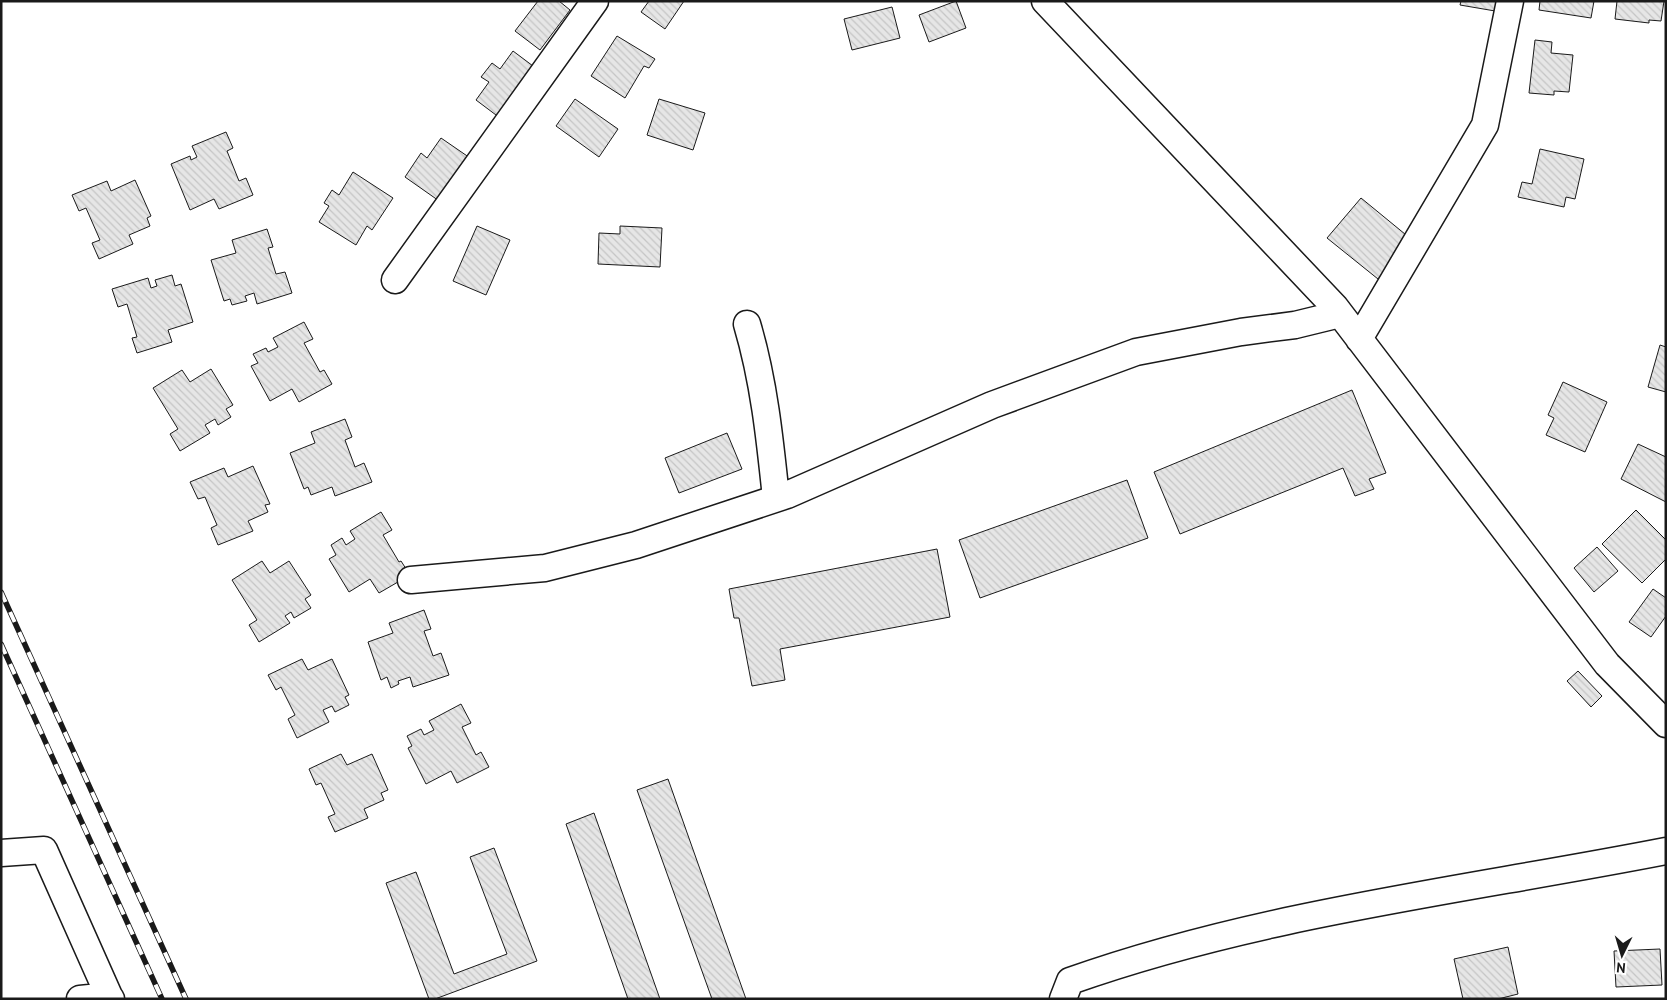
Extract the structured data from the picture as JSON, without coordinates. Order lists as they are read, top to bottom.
{
  "north": "bottom"
}
